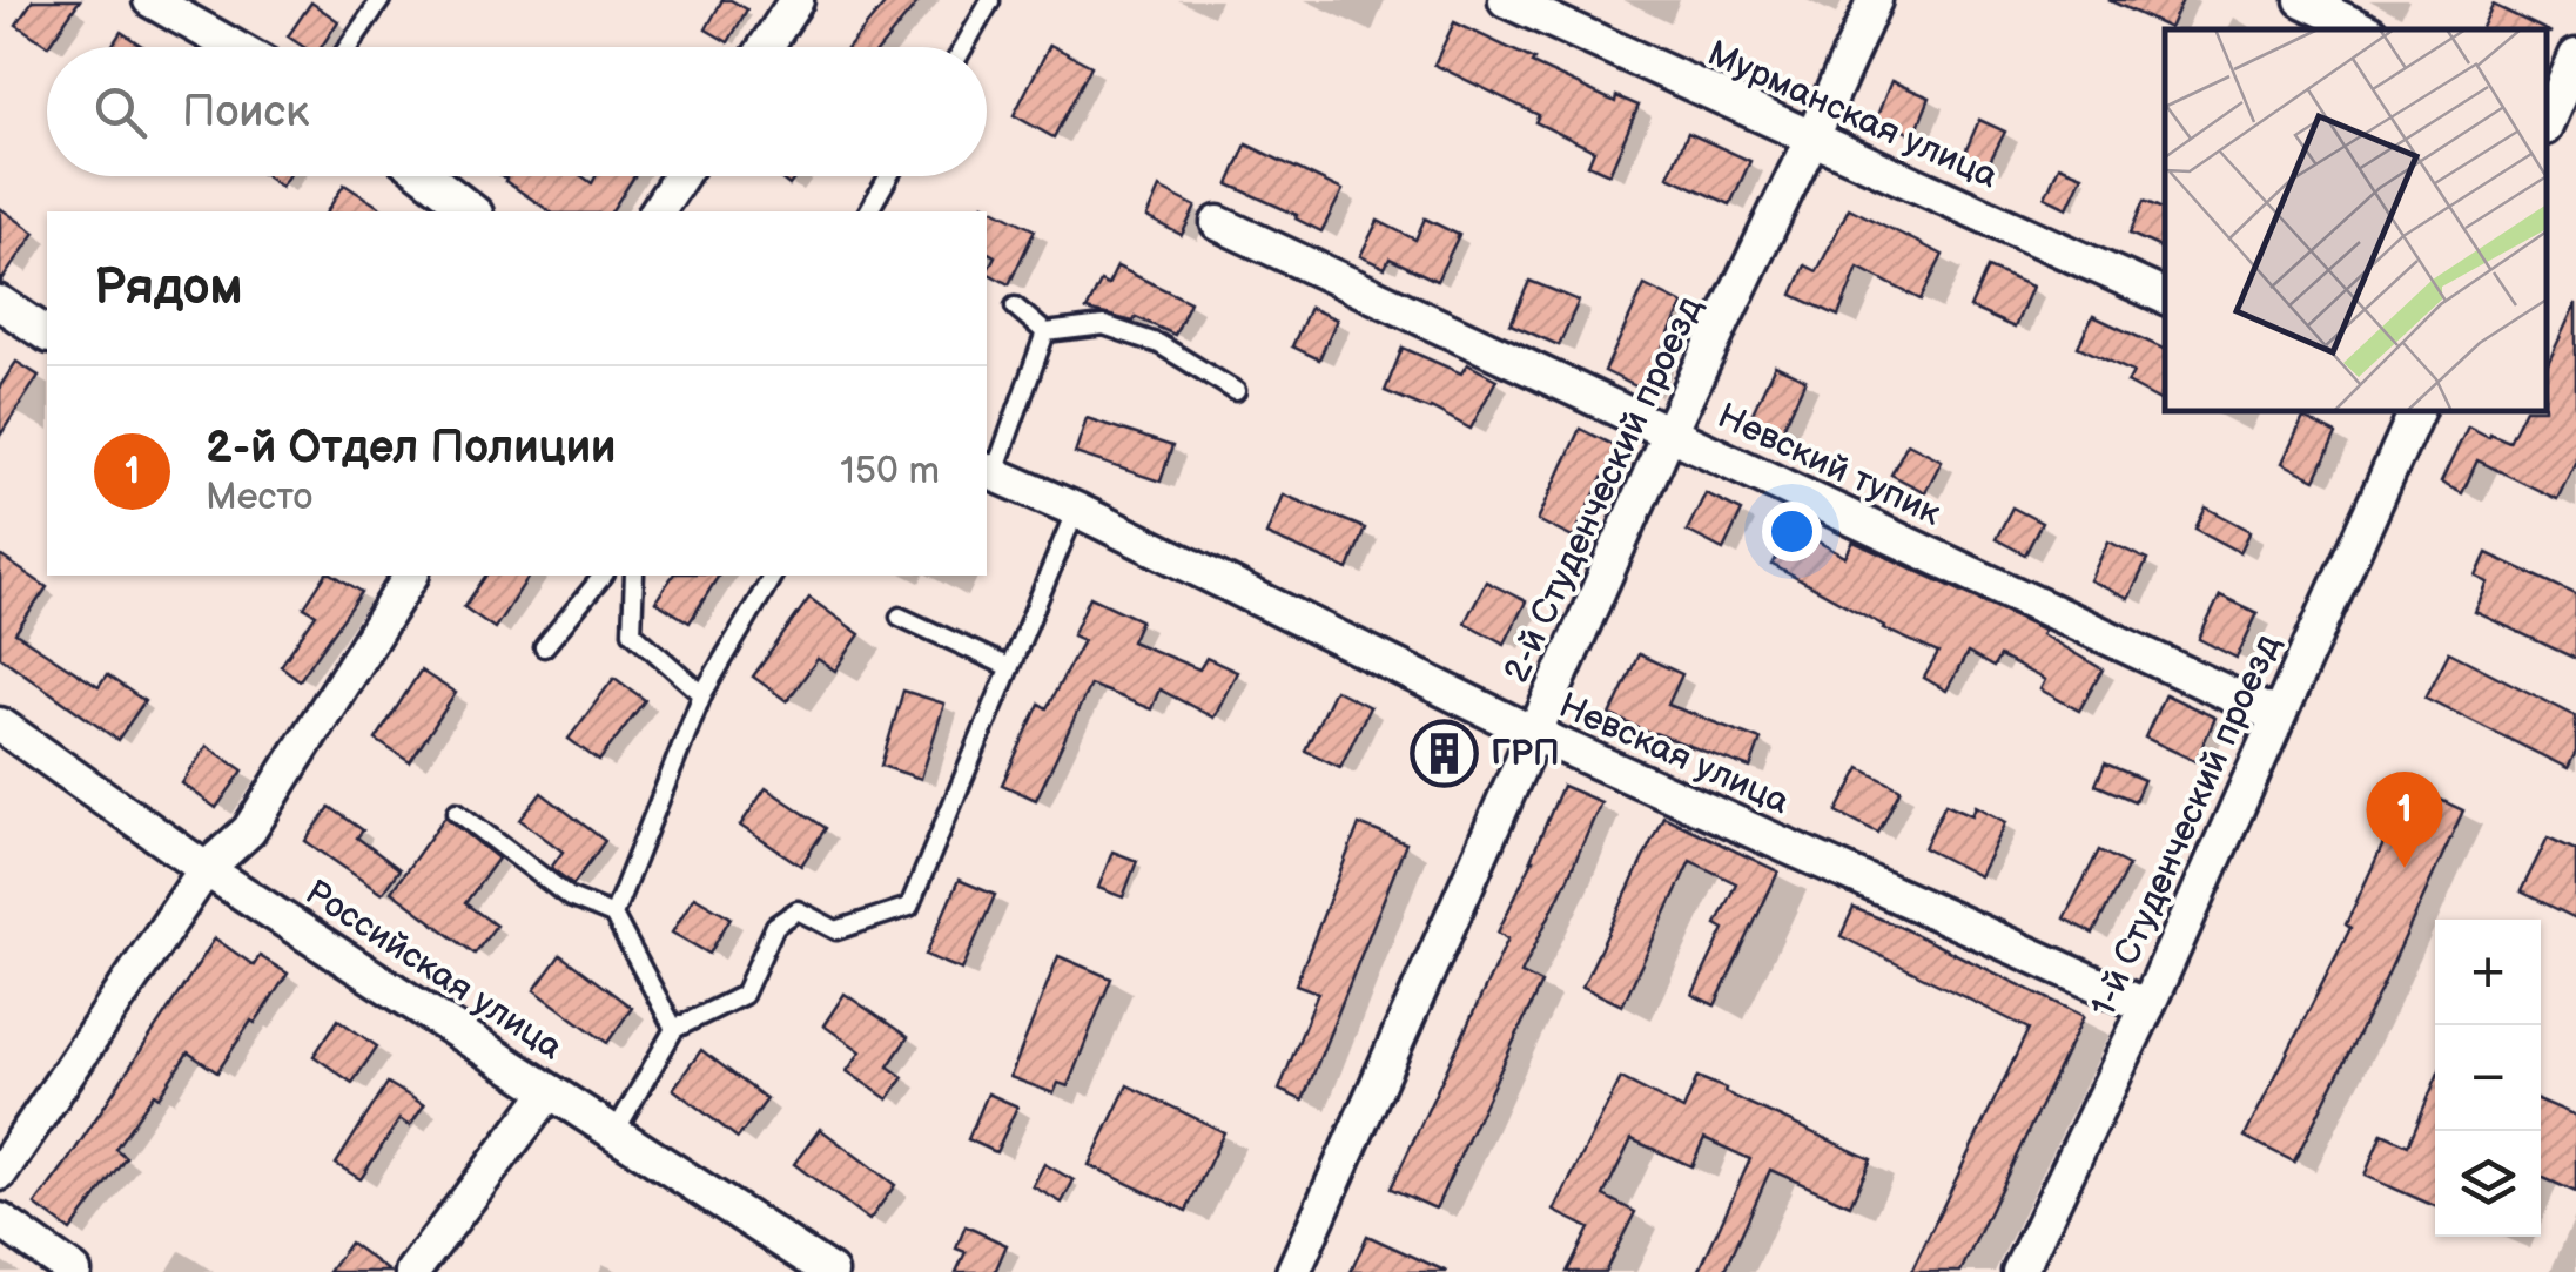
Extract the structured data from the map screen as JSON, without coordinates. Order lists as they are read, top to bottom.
{
  "streets": {
    "street": [
      "Мурманская улица",
      "Невский тупик",
      "2-й Студенческий проезд",
      "Невская улица",
      "1-й Студенческий проезд",
      "Российская улица"
    ]
  },
  "crossings": [
    ["Мурманская улица", "2-й Студенческий проезд"],
    ["Невский тупик", "2-й Студенческий проезд"],
    ["Невский тупик", "1-й Студенческий проезд"],
    ["2-й Студенческий проезд", "Невская улица"],
    ["Невская улица", "1-й Студенческий проезд"]
  ],
  "places": {
    "building": ["ГРП"]
  },
  "page": {
    "search": "Поиск",
    "heading": "Рядом",
    "list": [
      {
        "mark": "1",
        "name": "2-й Отдел Полиции",
        "note": "Место",
        "value": "150 m"
      }
    ],
    "pins": "1",
    "map_buttons": ["+", "−"]
  }
}
